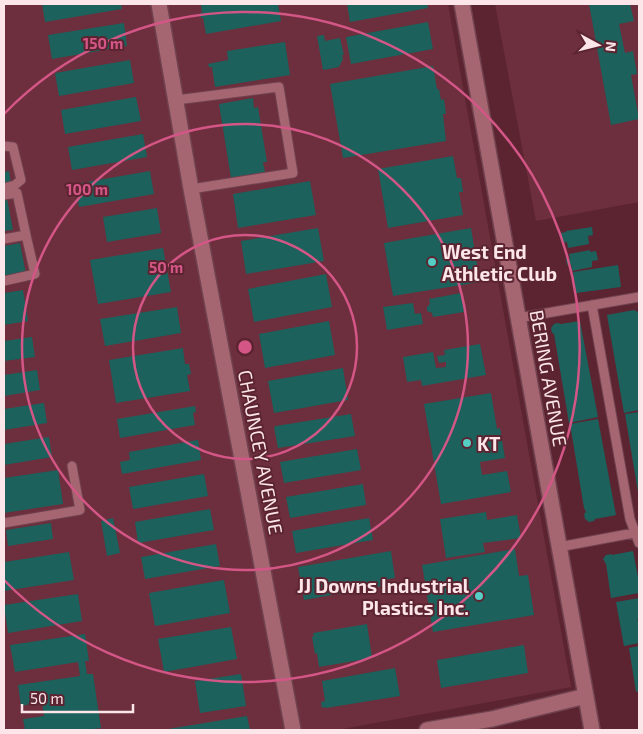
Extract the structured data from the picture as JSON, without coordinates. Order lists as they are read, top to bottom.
{
  "streets": {
    "street": ["BERING AVENUE", "CHAUNCEY AVENUE"]
  },
  "places": ["West End Athletic Club", "KT", "JJ Downs Industrial Plastics Inc."],
  "scale_bar": "50 m",
  "north": "right",
  "rings": ["150 m", "100 m", "50 m"]
}
